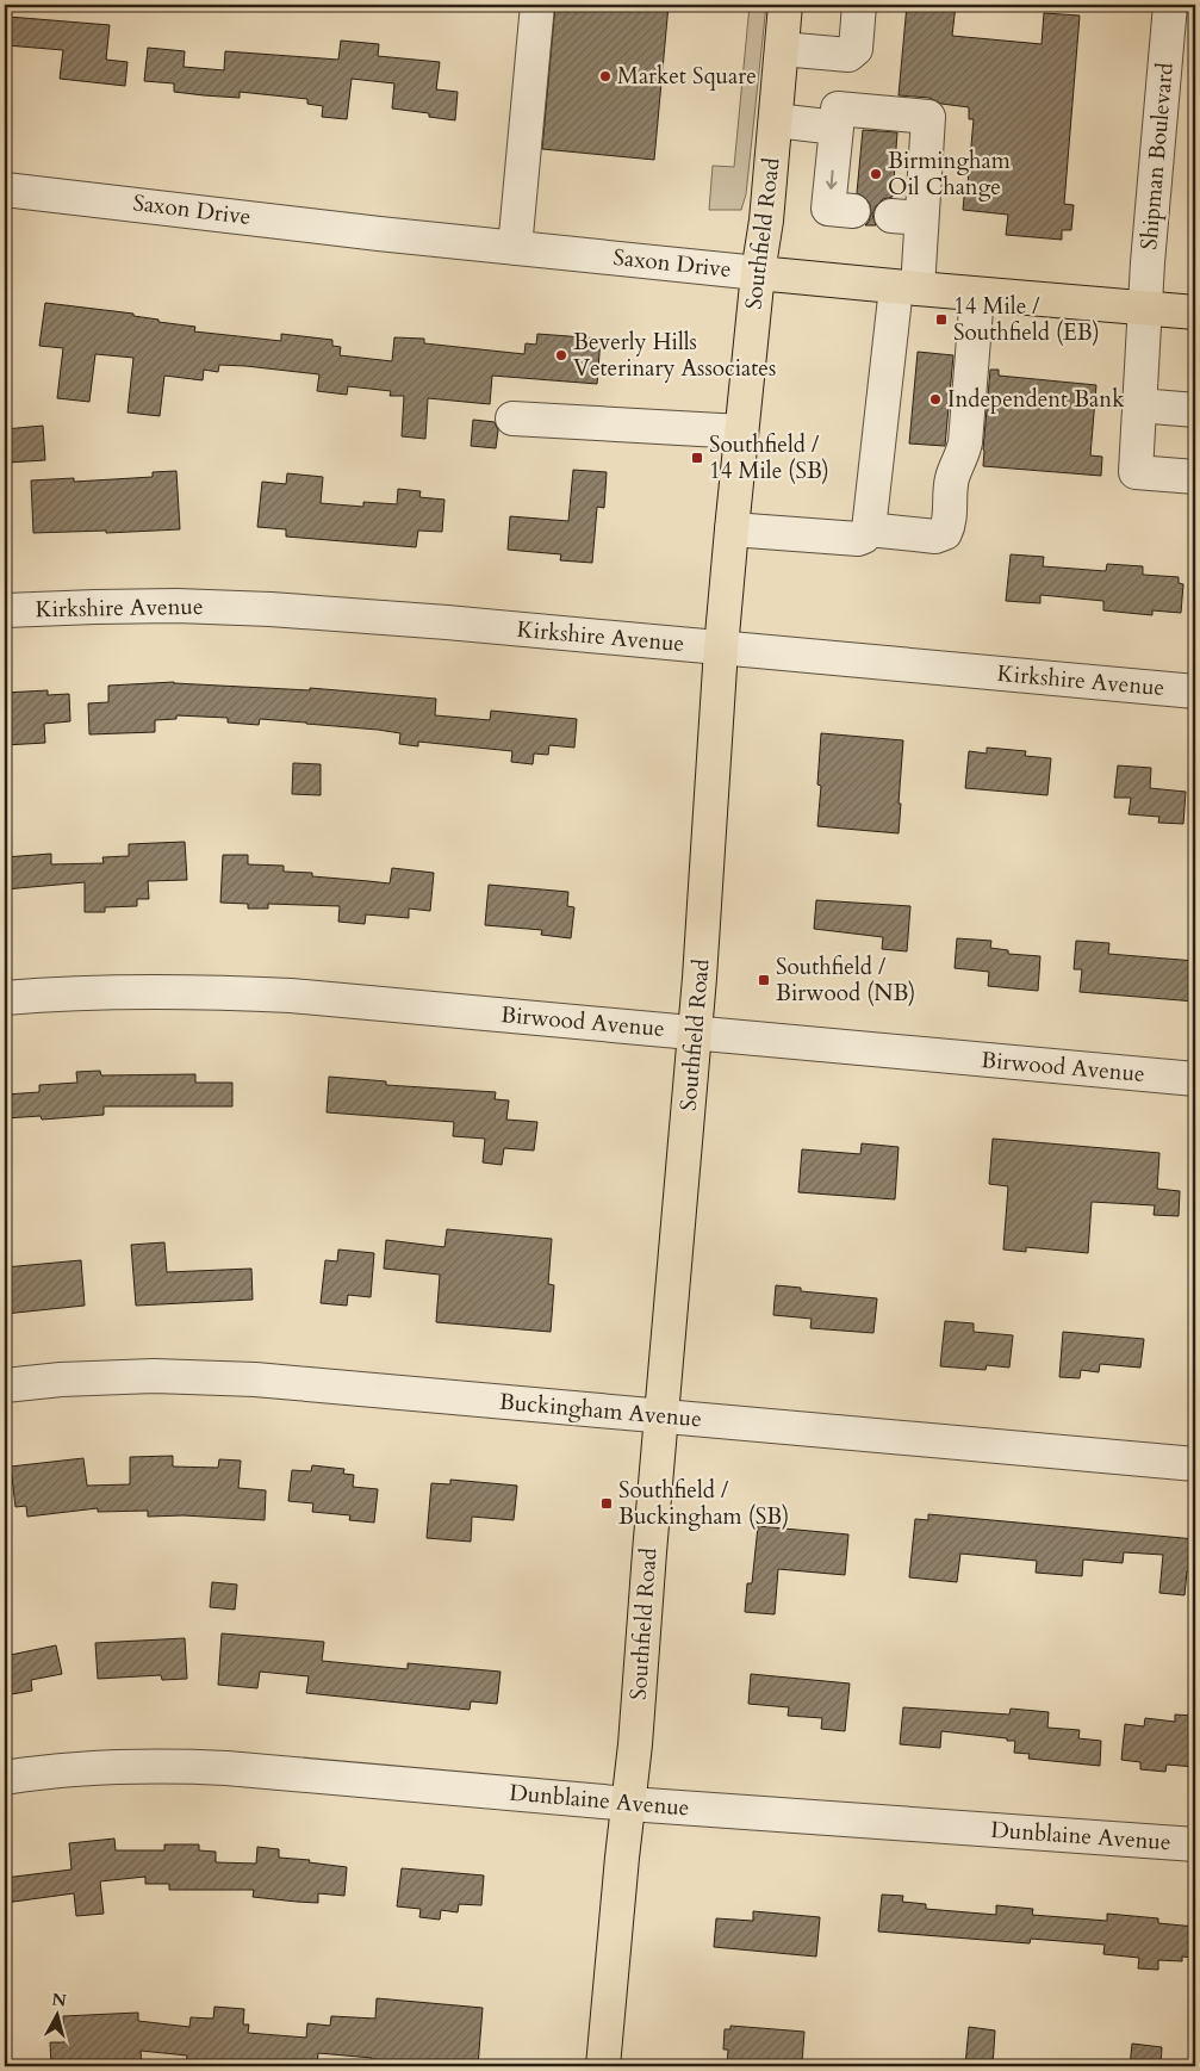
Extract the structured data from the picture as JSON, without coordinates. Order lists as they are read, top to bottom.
{
  "streets": {
    "main road": ["Southfield Road"],
    "street": [
      "Shipman Boulevard",
      "Saxon Drive",
      "Kirkshire Avenue",
      "Birwood Avenue",
      "Buckingham Avenue",
      "Dunblaine Avenue"
    ]
  },
  "crossings": [
    ["Saxon Drive", "Southfield Road"],
    ["Southfield Road", "Kirkshire Avenue"],
    ["Southfield Road", "Birwood Avenue"],
    ["Southfield Road", "Buckingham Avenue"],
    ["Southfield Road", "Dunblaine Avenue"]
  ],
  "places": {
    "other": [
      "Market Square",
      "Birmingham Oil Change",
      "Beverly Hills Veterinary Associates",
      "Independent Bank"
    ],
    "transit": [
      "14 Mile / Southfield (EB)",
      "Southfield / 14 Mile (SB)",
      "Southfield / Birwood (NB)",
      "Southfield / Buckingham (SB)"
    ]
  },
  "north": "top"
}
